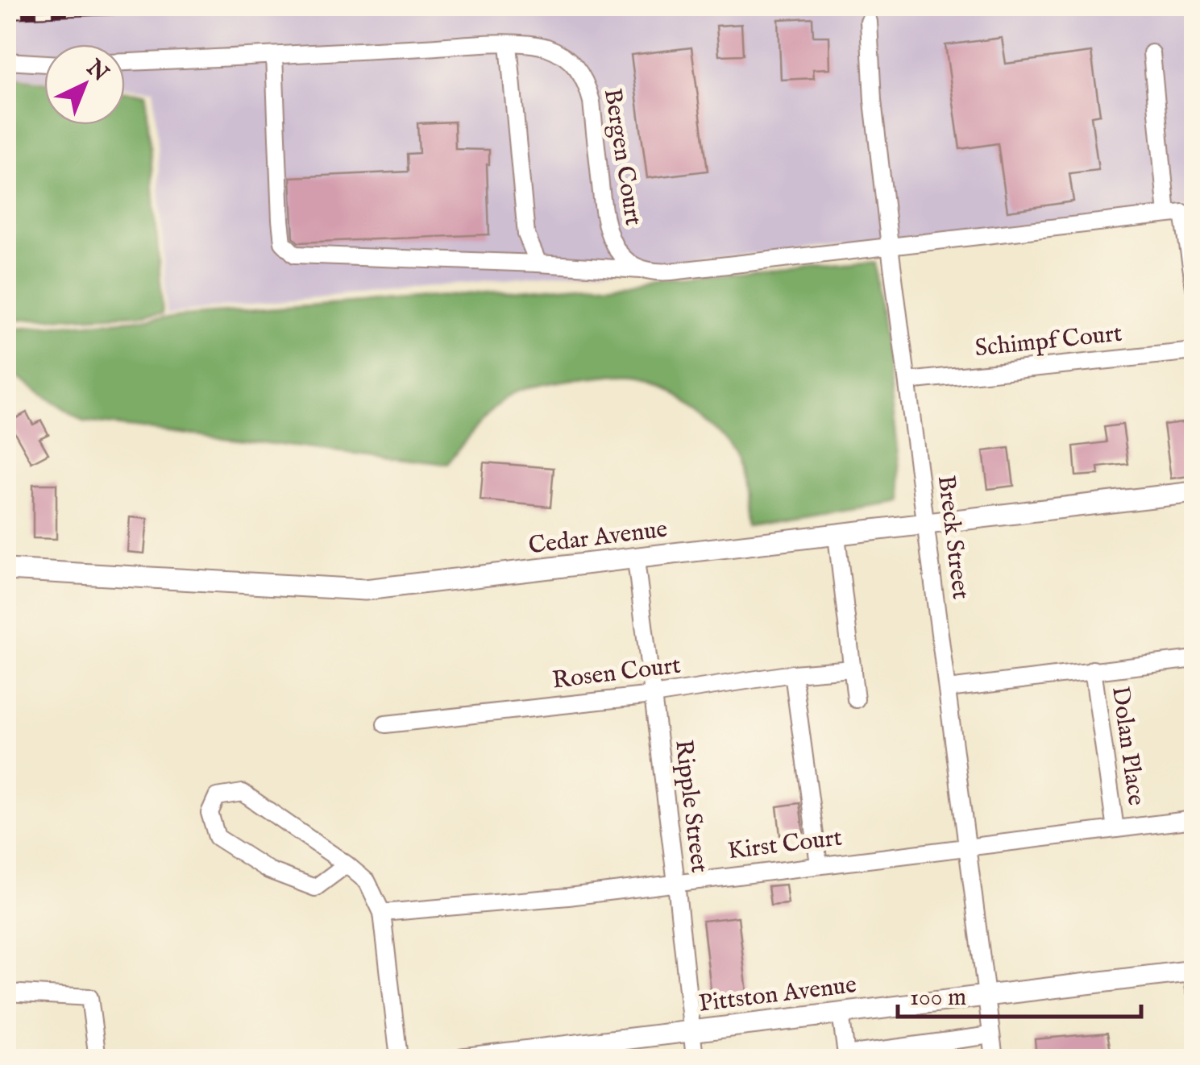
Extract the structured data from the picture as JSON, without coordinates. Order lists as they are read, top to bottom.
{
  "streets": {
    "main road": ["Cedar Avenue", "Pittston Avenue"],
    "street": [
      "Bergen Court",
      "Schimpf Court",
      "Breck Street",
      "Rosen Court",
      "Dolan Place",
      "Ripple Street",
      "Kirst Court"
    ]
  },
  "crossings": [
    ["Schimpf Court", "Breck Street"],
    ["Breck Street", "Cedar Avenue"],
    ["Breck Street", "Kirst Court"],
    ["Breck Street", "Pittston Avenue"],
    ["Cedar Avenue", "Ripple Street"],
    ["Rosen Court", "Ripple Street"],
    ["Dolan Place", "Kirst Court"],
    ["Ripple Street", "Kirst Court"],
    ["Ripple Street", "Pittston Avenue"]
  ],
  "scale_bar": "100 m",
  "north": "top right"
}
